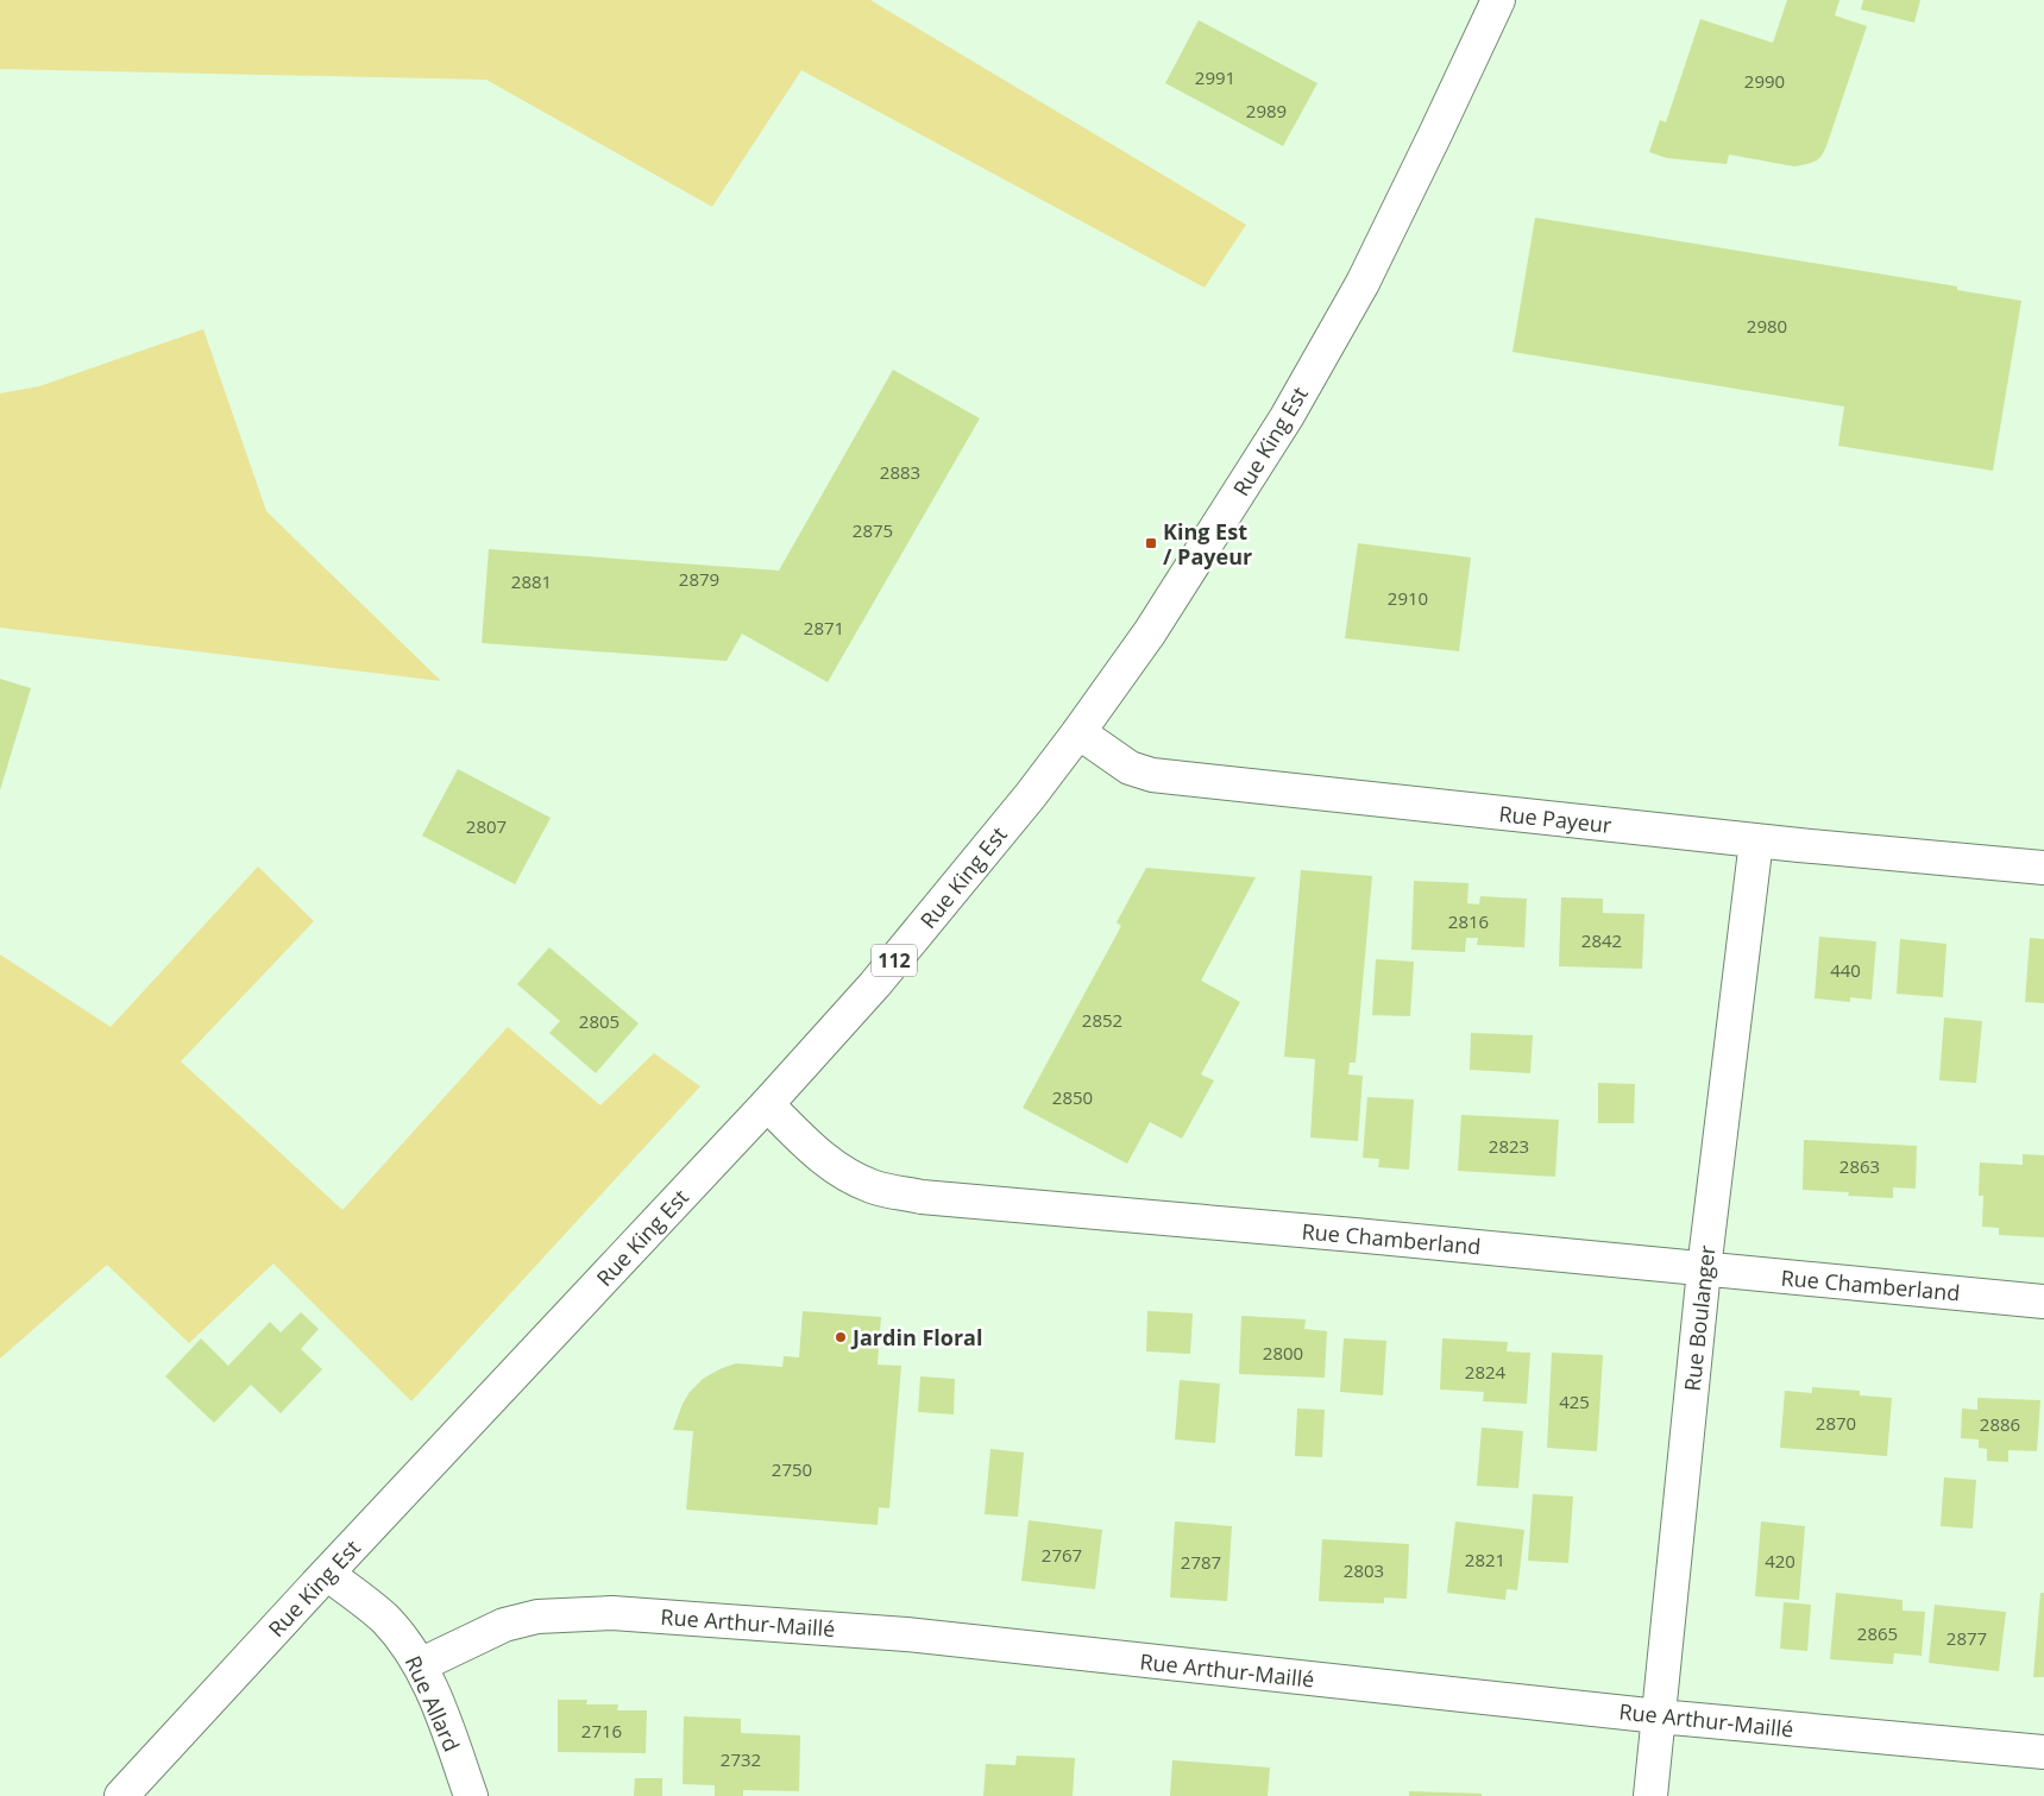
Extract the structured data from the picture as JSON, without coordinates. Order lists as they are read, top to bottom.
{
  "streets": {
    "street": [
      "Rue King Est",
      "Rue Payeur",
      "112",
      "Rue Chamberland",
      "Rue Boulanger",
      "Rue Arthur-Maillé",
      "Rue Allard"
    ]
  },
  "crossings": [
    ["Rue King Est", "Rue Payeur"],
    ["Rue King Est", "Rue Chamberland"],
    ["Rue King Est", "Rue Allard"],
    ["Rue Payeur", "Rue Boulanger"],
    ["Rue Chamberland", "Rue Boulanger"],
    ["Rue Boulanger", "Rue Arthur-Maillé"],
    ["Rue Arthur-Maillé", "Rue Allard"]
  ],
  "places": {
    "transit": ["King Est / Payeur"],
    "other": ["Jardin Floral"]
  },
  "house_numbers": [
    "2991",
    "2990",
    "2989",
    "2980",
    "2883",
    "2875",
    "2879",
    "2881",
    "2910",
    "2871",
    "2807",
    "2816",
    "2842",
    "440",
    "2852",
    "2805",
    "2850",
    "2823",
    "2863",
    "2800",
    "2824",
    "425",
    "2870",
    "2886",
    "2750",
    "2767",
    "2821",
    "420",
    "2787",
    "2803",
    "2865",
    "2877",
    "2716",
    "2732"
  ]
}
